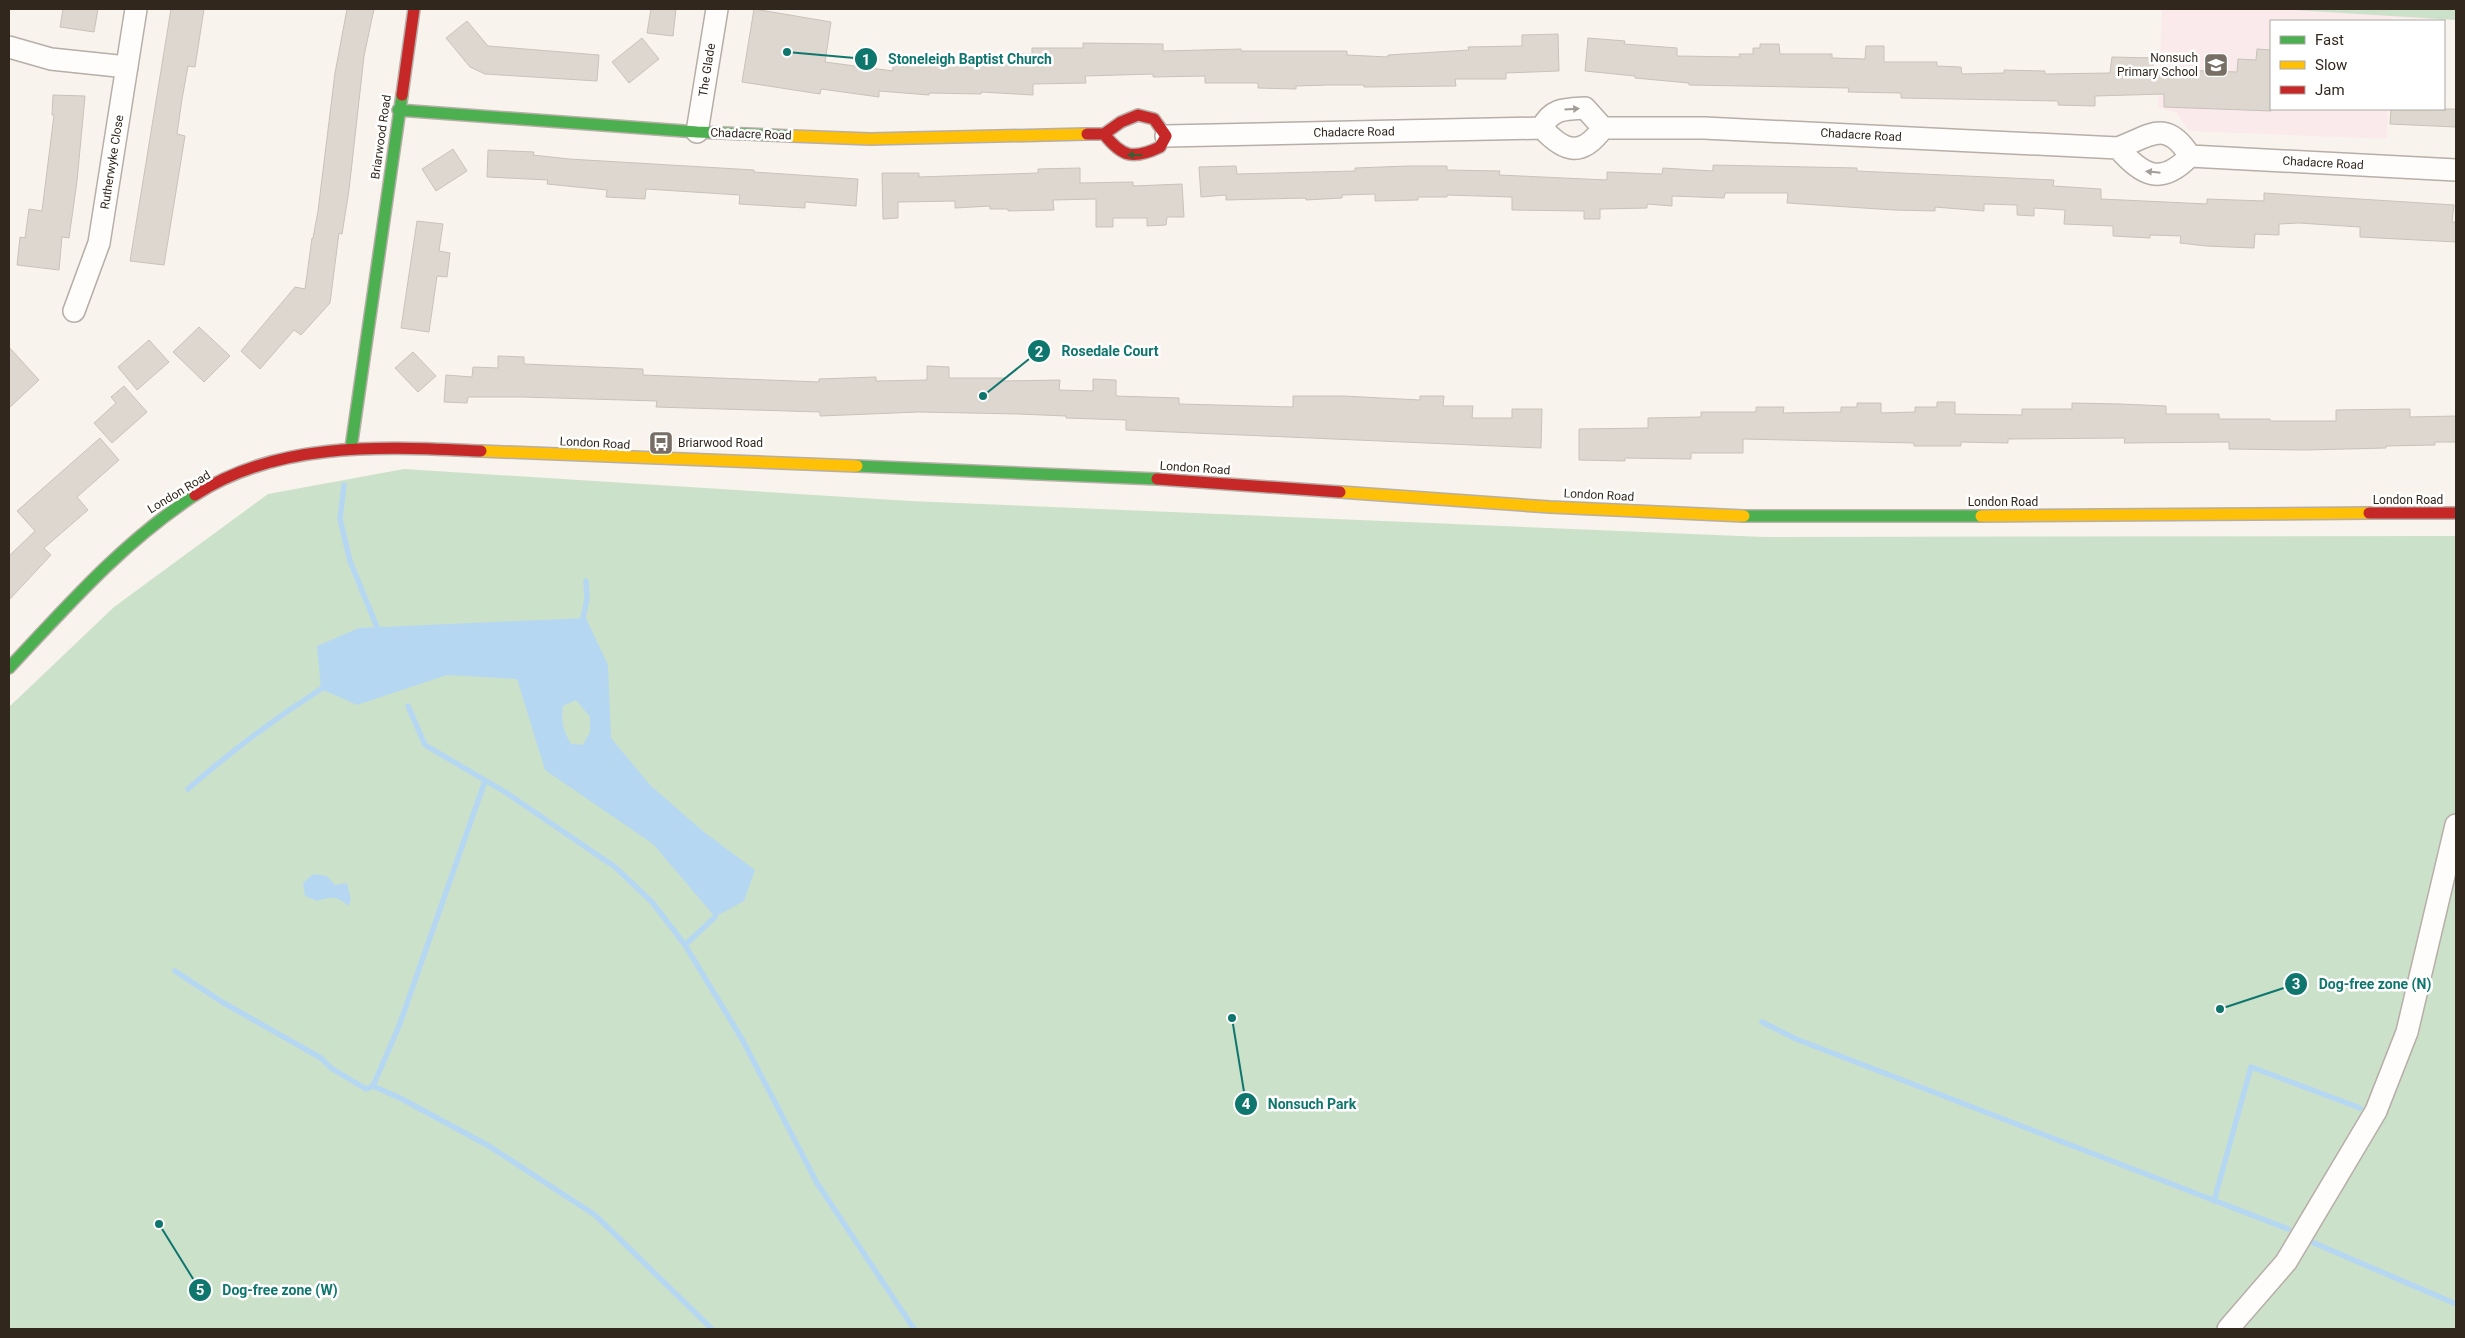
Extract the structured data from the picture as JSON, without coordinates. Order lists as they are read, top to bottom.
{
  "streets": {
    "main road": ["Chadacre Road", "Briarwood Road", "London Road"],
    "street": ["The Glade", "Rutherwyke Close"]
  },
  "crossings": [
    ["The Glade", "Chadacre Road"],
    ["Chadacre Road", "Briarwood Road"],
    ["Briarwood Road", "London Road"]
  ],
  "places": {
    "other": [
      "Stoneleigh Baptist Church",
      "Rosedale Court",
      "Dog-free zone (N)",
      "Nonsuch Park",
      "Dog-free zone (W)"
    ],
    "school or university": ["Nonsuch Primary School"],
    "bus stop": ["Briarwood Road"]
  },
  "legend": ["Fast", "Slow", "Jam"]
}
